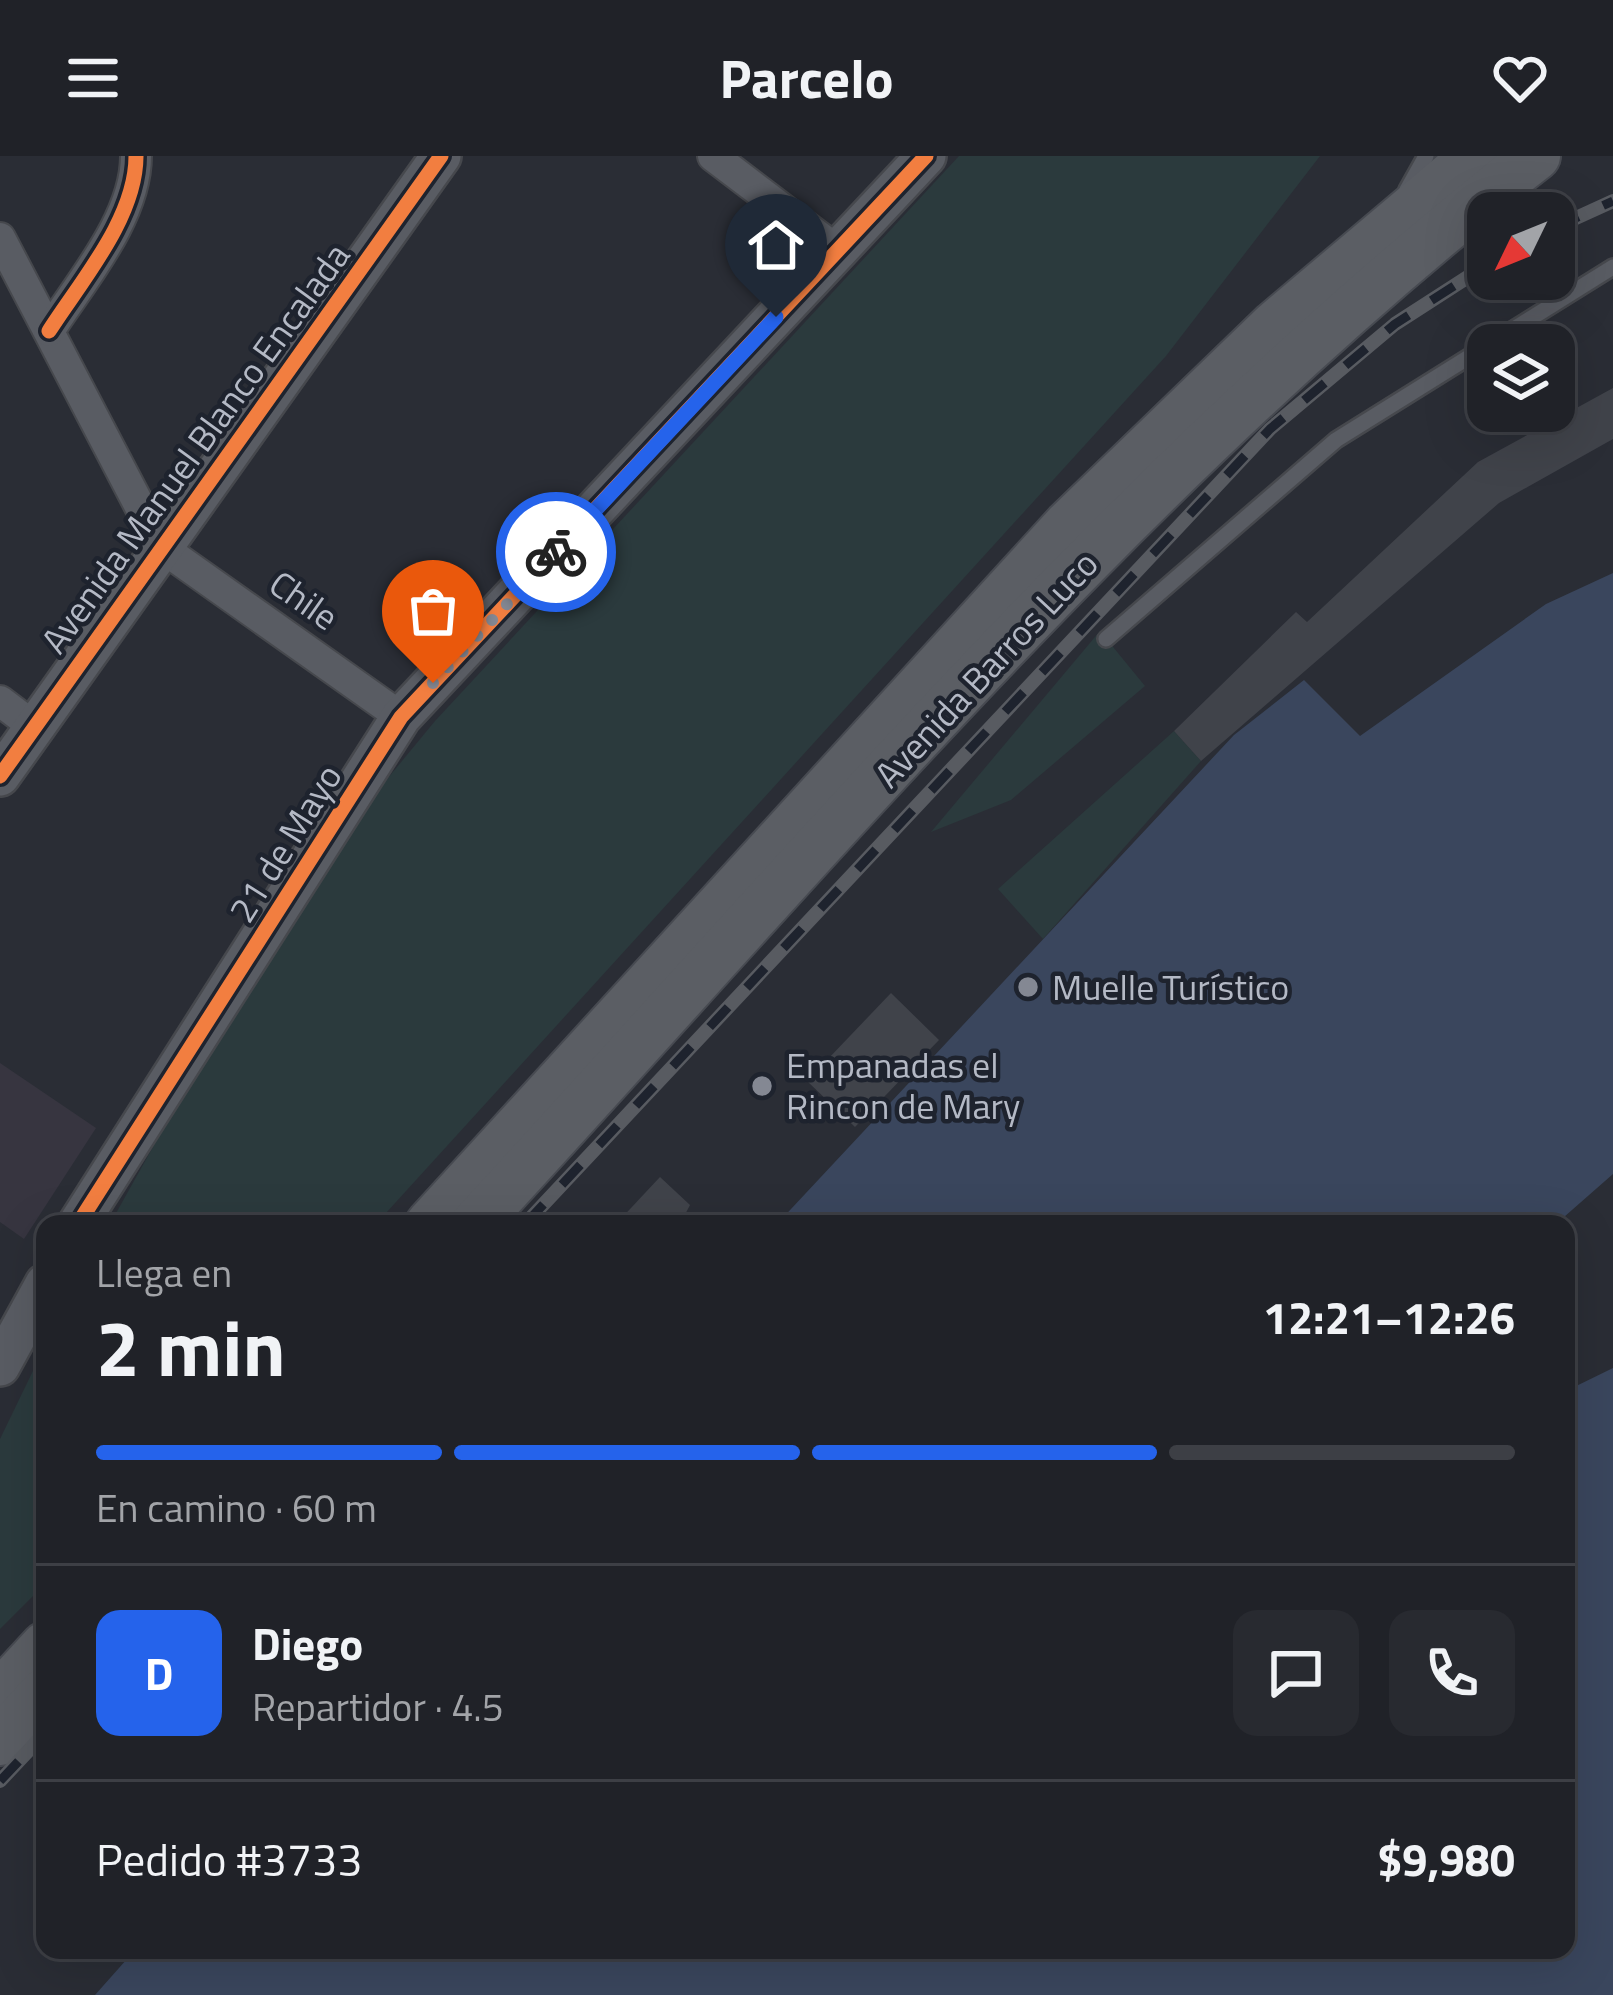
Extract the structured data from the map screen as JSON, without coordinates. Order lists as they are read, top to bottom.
{
  "streets": {
    "main road": ["Avenida Barros Luco"],
    "street": ["Avenida Manuel Blanco Encalada", "Chile", "21 de Mayo"]
  },
  "crossings": [
    ["Avenida Manuel Blanco Encalada", "Chile"],
    ["Chile", "21 de Mayo"]
  ],
  "places": ["Muelle Turístico", "Empanadas el Rincon de Mary"],
  "north": "bottom left",
  "page": {
    "header": "Parcelo",
    "heading": ["2 min", "Llega en", "12:21–12:26"],
    "panel": [
      "Diego",
      "Repartidor · 4.5",
      "Pedido #3733",
      "$9,980"
    ],
    "bar": "En camino · 60 m",
    "round": "D"
  }
}
